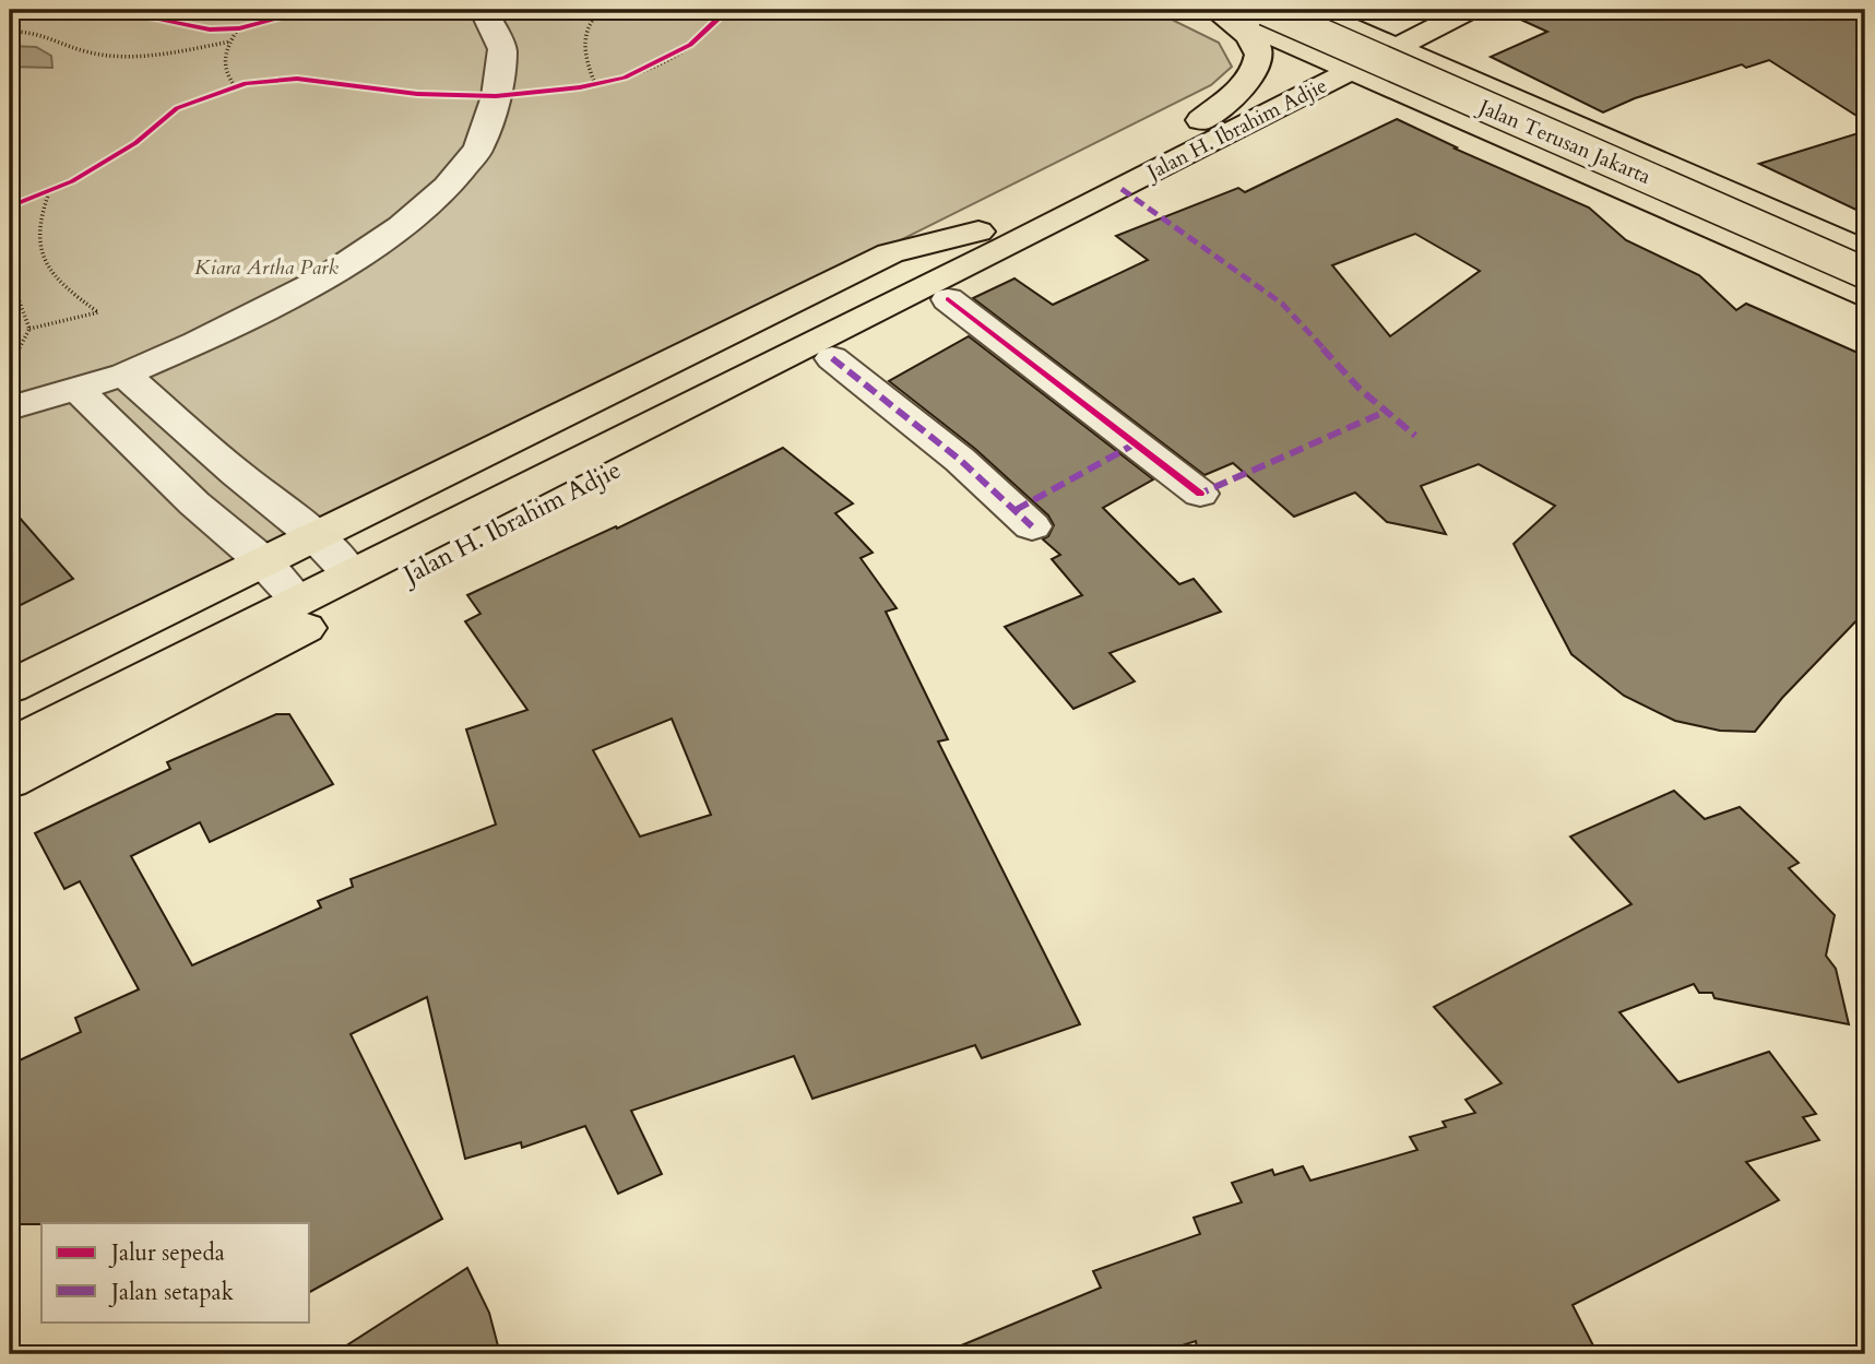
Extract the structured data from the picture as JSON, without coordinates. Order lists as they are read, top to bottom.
{
  "streets": {
    "main road": ["Jalan H. Ibrahim Adjie", "Jalan Terusan Jakarta"]
  },
  "crossings": [
    ["Jalan H. Ibrahim Adjie", "Jalan Terusan Jakarta"]
  ],
  "parks": ["Kiara Artha Park"],
  "legend": ["Jalur sepeda", "Jalan setapak"]
}
